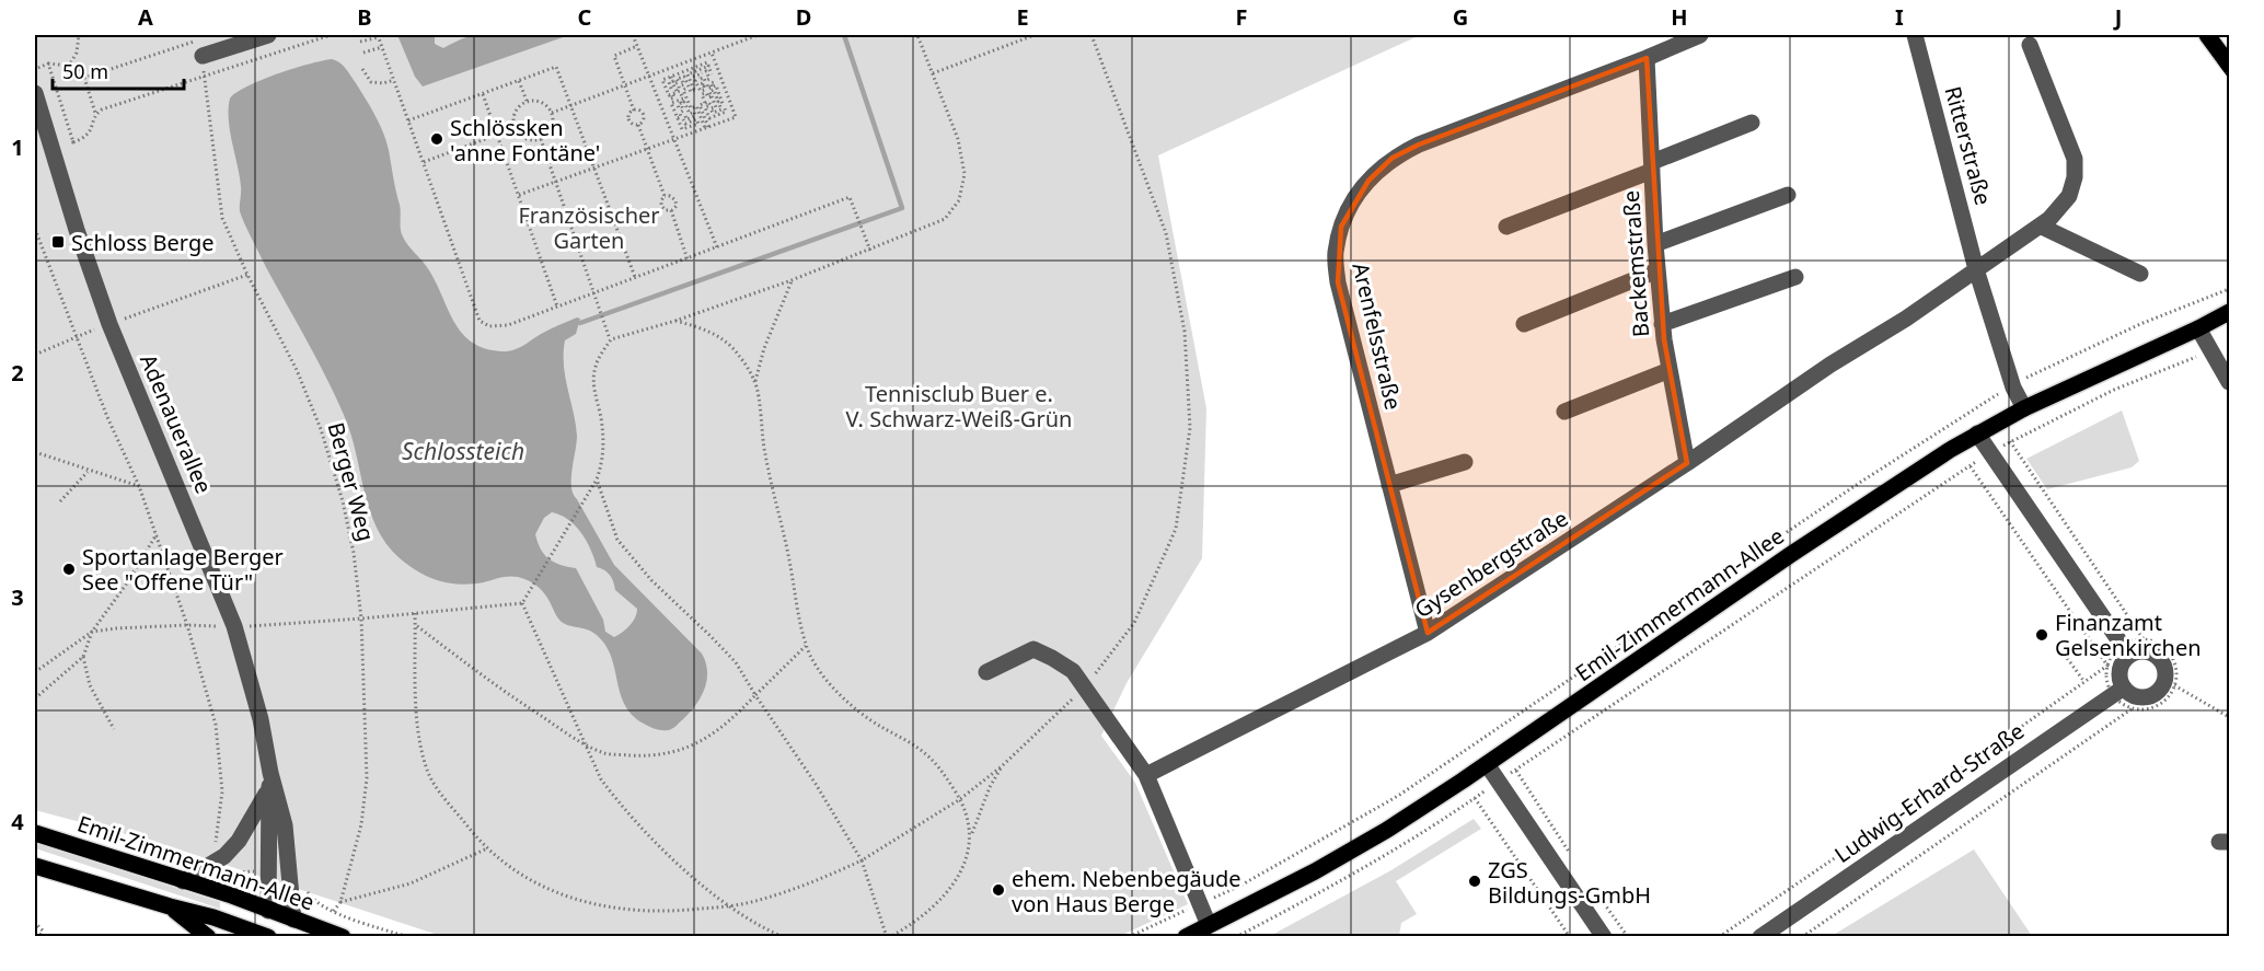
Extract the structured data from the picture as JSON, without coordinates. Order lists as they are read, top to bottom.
{
  "streets": {
    "main road": ["Adenauerallee", "Emil-Zimmermann-Allee"],
    "street": [
      "Ritterstraße",
      "Backemstraße",
      "Arenfelsstraße",
      "Gysenbergstraße",
      "Ludwig-Erhard-Straße"
    ],
    "path": ["Berger Weg"]
  },
  "crossings": [
    ["Ritterstraße", "Gysenbergstraße"],
    ["Ritterstraße", "Emil-Zimmermann-Allee"],
    ["Backemstraße", "Arenfelsstraße"],
    ["Backemstraße", "Gysenbergstraße"],
    ["Arenfelsstraße", "Gysenbergstraße"],
    ["Adenauerallee", "Emil-Zimmermann-Allee"]
  ],
  "water": ["Schlossteich"],
  "parks": ["Französischer Garten", "Tennisclub Buer e. V. Schwarz-Weiß-Grün"],
  "places": {
    "other": [
      "Schlössken 'anne Fontäne'",
      "Sportanlage Berger See \"Offene Tür\"",
      "Finanzamt Gelsenkirchen",
      "ZGS Bildungs-GmbH",
      "ehem. Nebenbegäude von Haus Berge"
    ],
    "transit": ["Schloss Berge"]
  },
  "scale_bar": "50 m",
  "grid": {
    "columns": [
      "A",
      "B",
      "C",
      "D",
      "E",
      "F",
      "G",
      "H",
      "I",
      "J"
    ],
    "rows": [
      "1",
      "2",
      "3",
      "4"
    ]
  }
}
